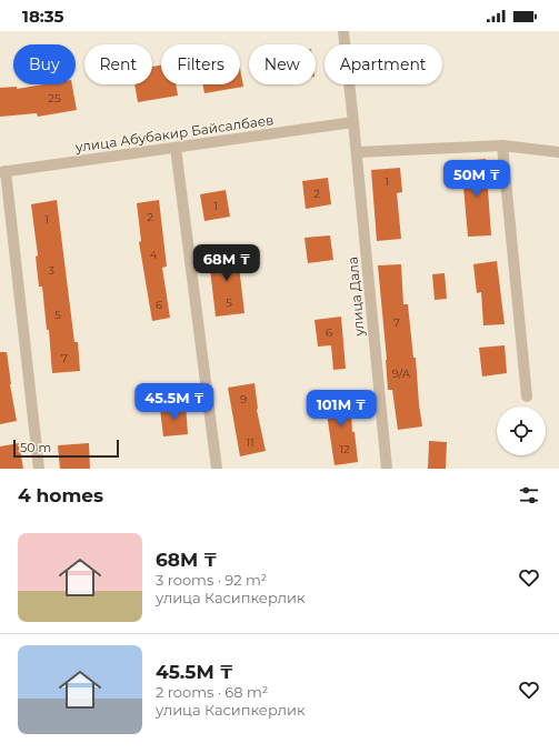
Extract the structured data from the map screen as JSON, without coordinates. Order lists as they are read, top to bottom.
{
  "streets": {
    "street": ["улица Абубакир Байсалбаев", "улица Дала"]
  },
  "crossings": [
    ["улица Абубакир Байсалбаев", "улица Дала"]
  ],
  "house_numbers": [
    "25",
    "1",
    "2",
    "1",
    "2",
    "1",
    "4",
    "3",
    "5",
    "6",
    "5",
    "7",
    "6",
    "7",
    "9/А",
    "9",
    "11",
    "12"
  ],
  "scale_bar": "50 m",
  "page": {
    "status": "18:35",
    "chip": [
      "Buy",
      "Rent",
      "Filters",
      "New",
      "Apartment"
    ],
    "price": [
      "50M ₸",
      "68M ₸",
      "45.5M ₸",
      "101M ₸"
    ],
    "scale": "50 m",
    "heading": "4 homes",
    "list": [
      {
        "name": "68M ₸",
        "note": "3 rooms · 92 m² · улица Касипкерлик"
      },
      {
        "name": "45.5M ₸",
        "note": "2 rooms · 68 m² · улица Касипкерлик"
      }
    ]
  }
}
